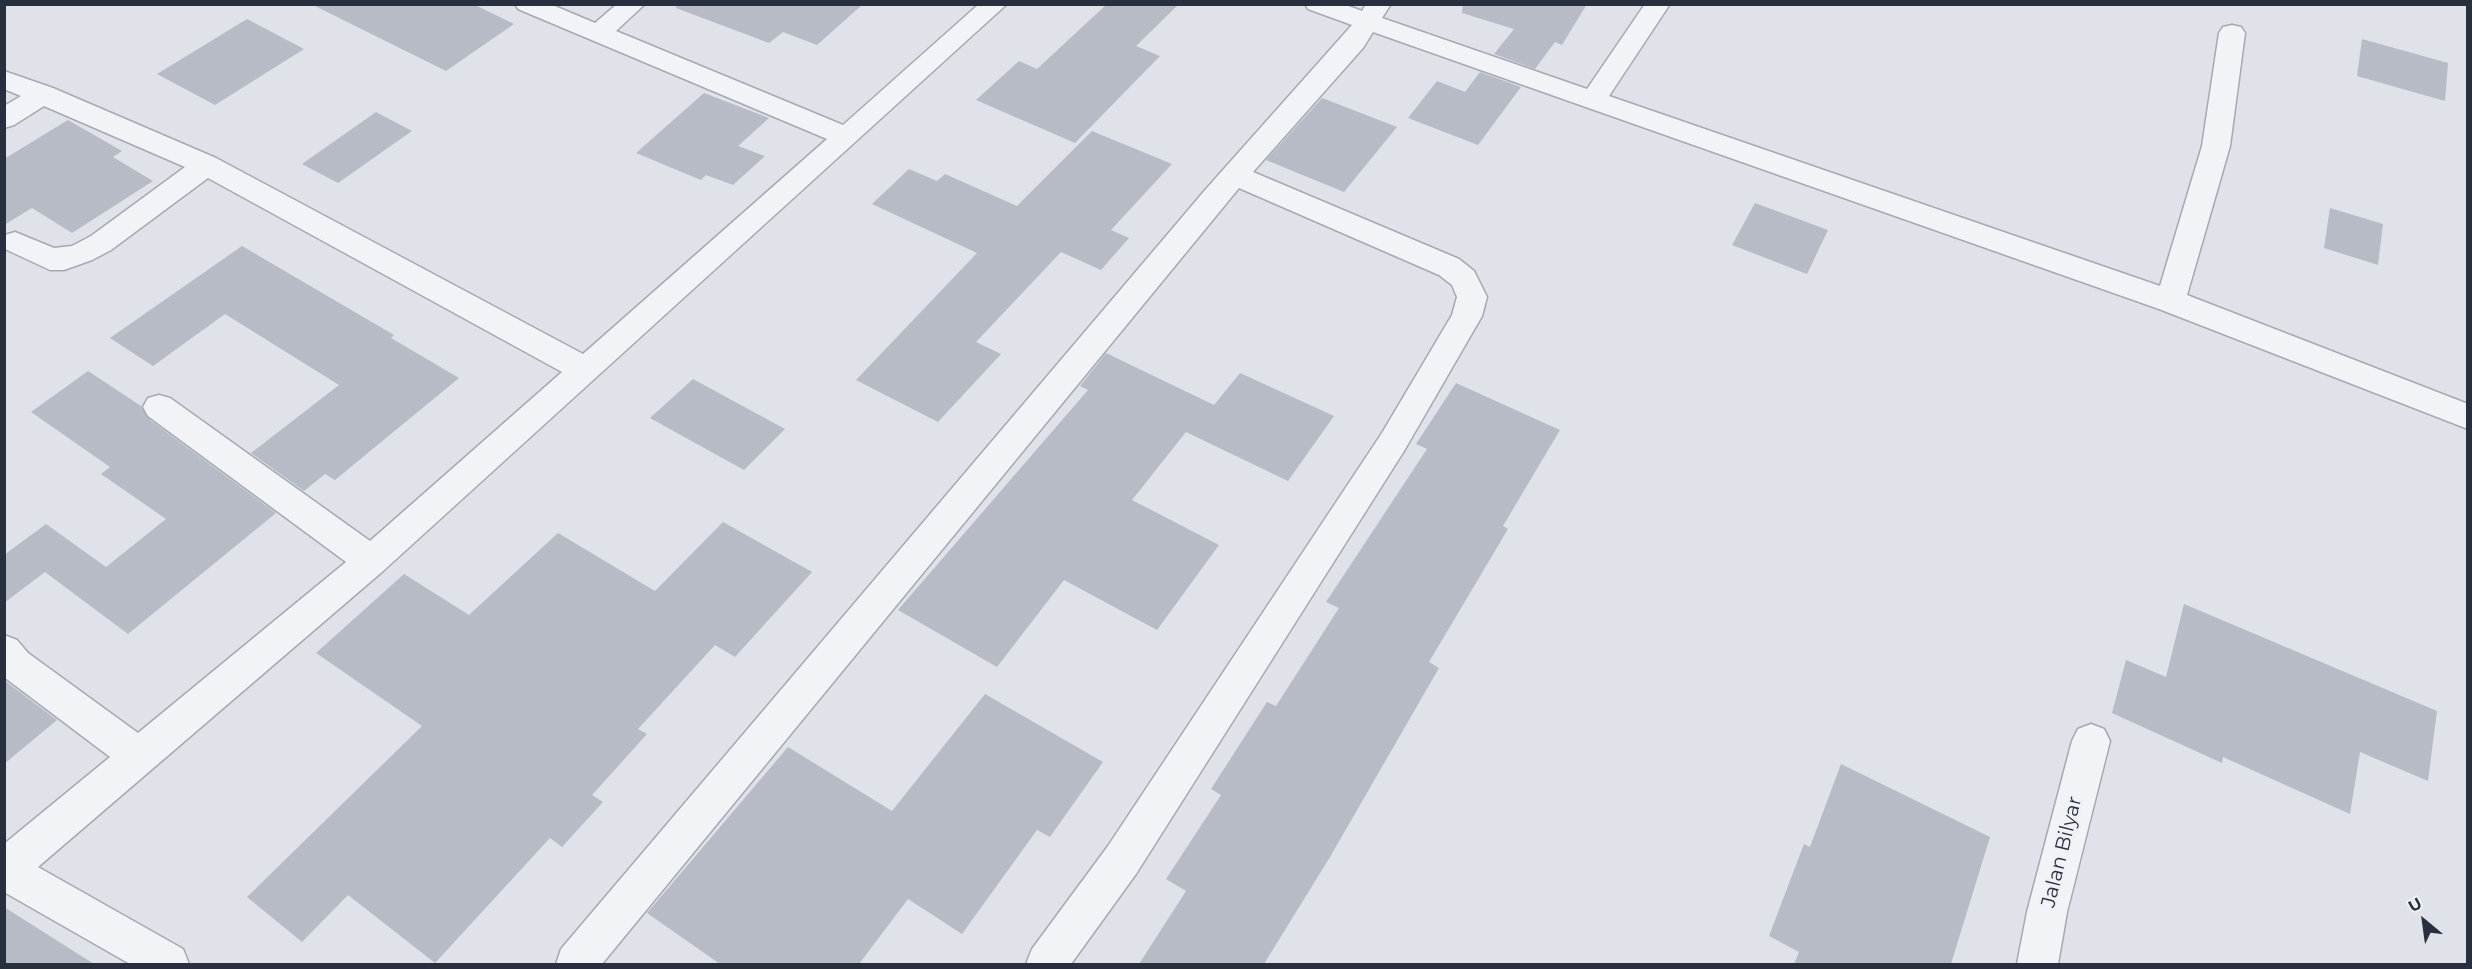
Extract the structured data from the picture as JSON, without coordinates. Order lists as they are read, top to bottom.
{
  "streets": {
    "street": ["Jalan Bilyar"]
  },
  "north": "top left"
}
